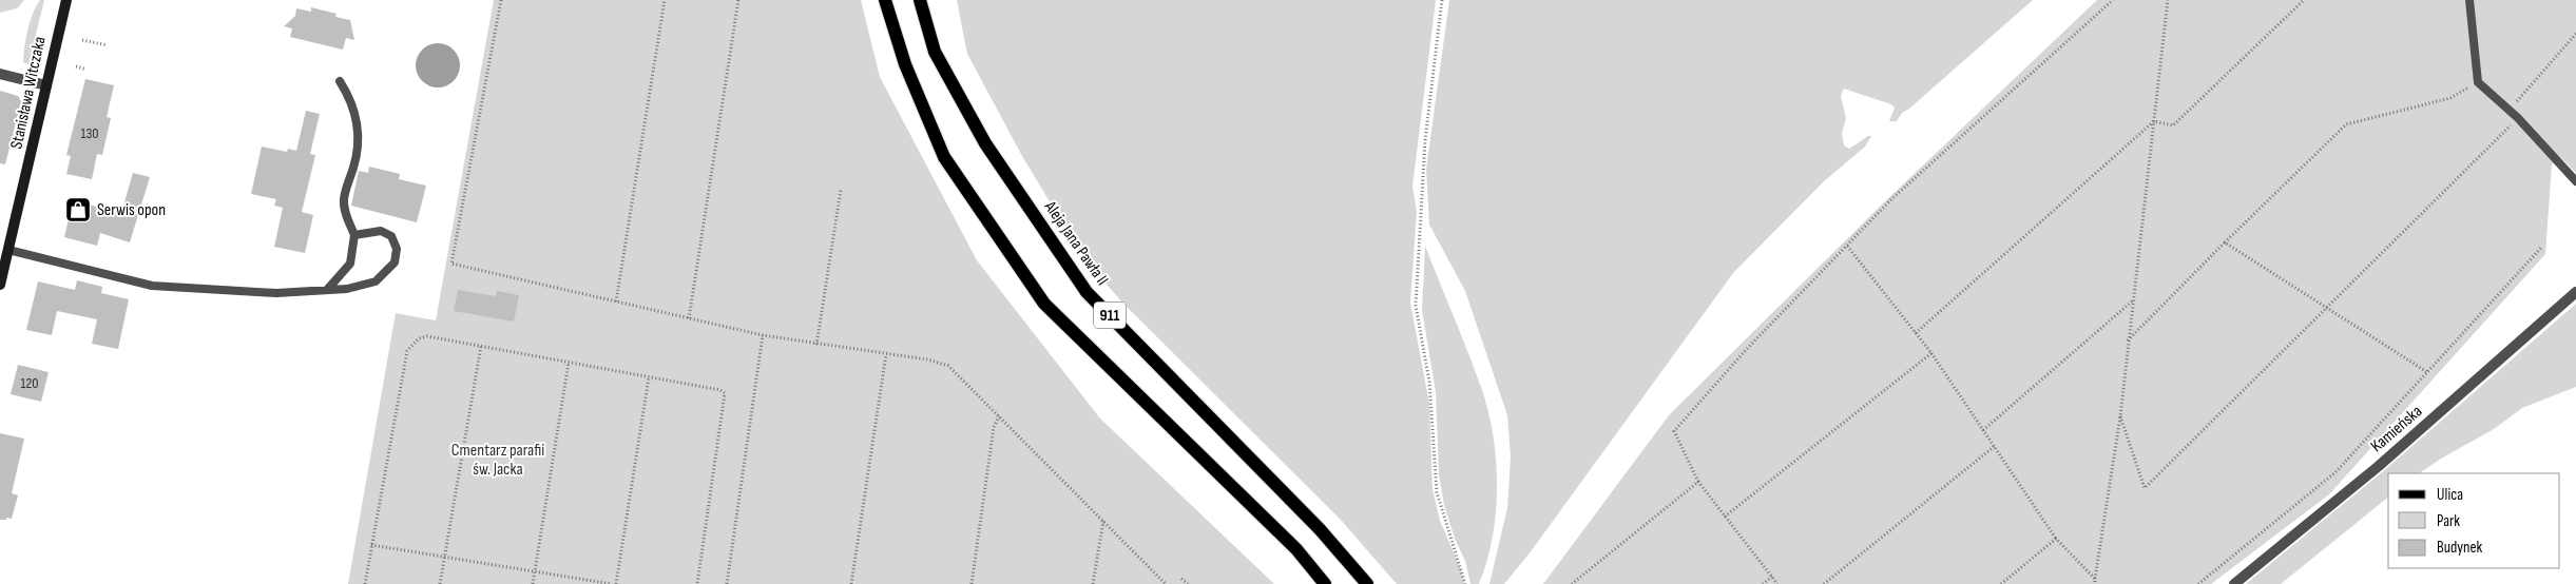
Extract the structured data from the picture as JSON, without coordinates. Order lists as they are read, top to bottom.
{
  "streets": {
    "main road": ["Aleja Jana Pawła II", "911"],
    "street": ["Stanisława Witczaka", "Kamieńska"]
  },
  "parks": ["Cmentarz parafii św. Jacka"],
  "places": {
    "shop": ["Serwis opon"]
  },
  "house_numbers": ["130", "120"],
  "legend": ["Ulica", "Park", "Budynek"]
}
